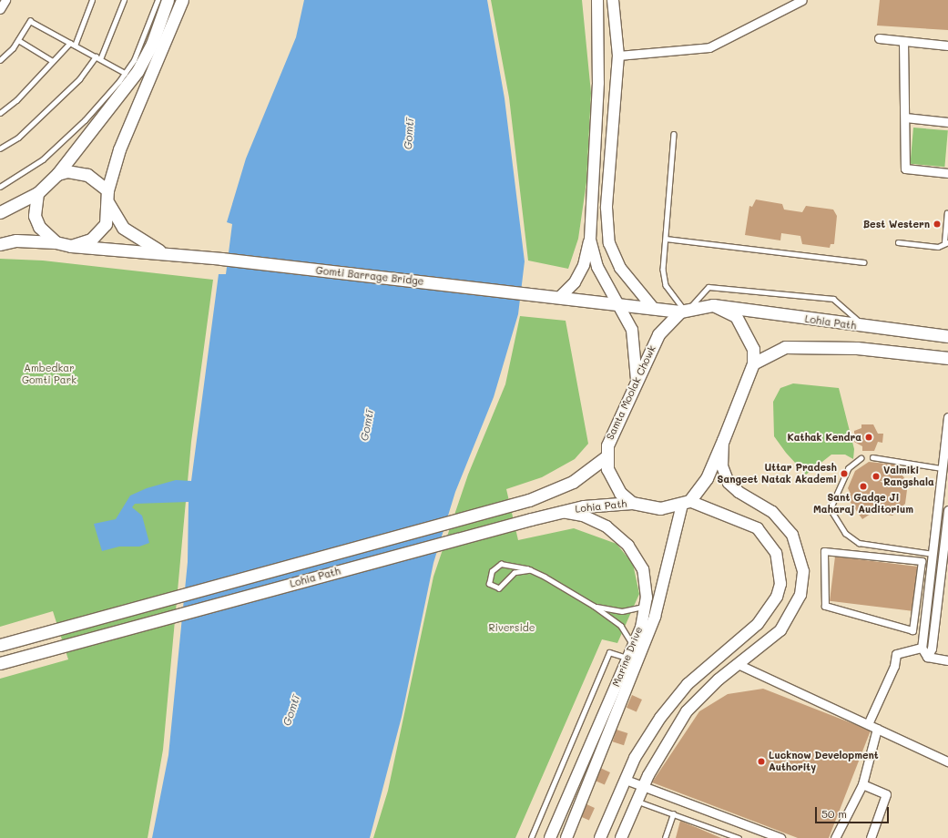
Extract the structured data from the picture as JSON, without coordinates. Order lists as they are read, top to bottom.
{
  "streets": {
    "main road": ["Gomti Barrage Bridge", "Lohia Path", "Samta Moolak Chowk"],
    "street": ["Marine Drive"]
  },
  "crossings": [
    ["Gomti Barrage Bridge", "Samta Moolak Chowk"],
    ["Lohia Path", "Samta Moolak Chowk"],
    ["Lohia Path", "Marine Drive"]
  ],
  "water": ["Gomtī"],
  "parks": ["Ambedkar Gomti Park", "Riverside"],
  "places": [
    "Best Western",
    "Kathak Kendra",
    "Uttar Pradesh Sangeet Natak Akademi",
    "Valmiki Rangshala",
    "Sant Gadge Ji Maharaj Auditorium",
    "Lucknow Development Authority"
  ],
  "scale_bar": "50 m"
}
